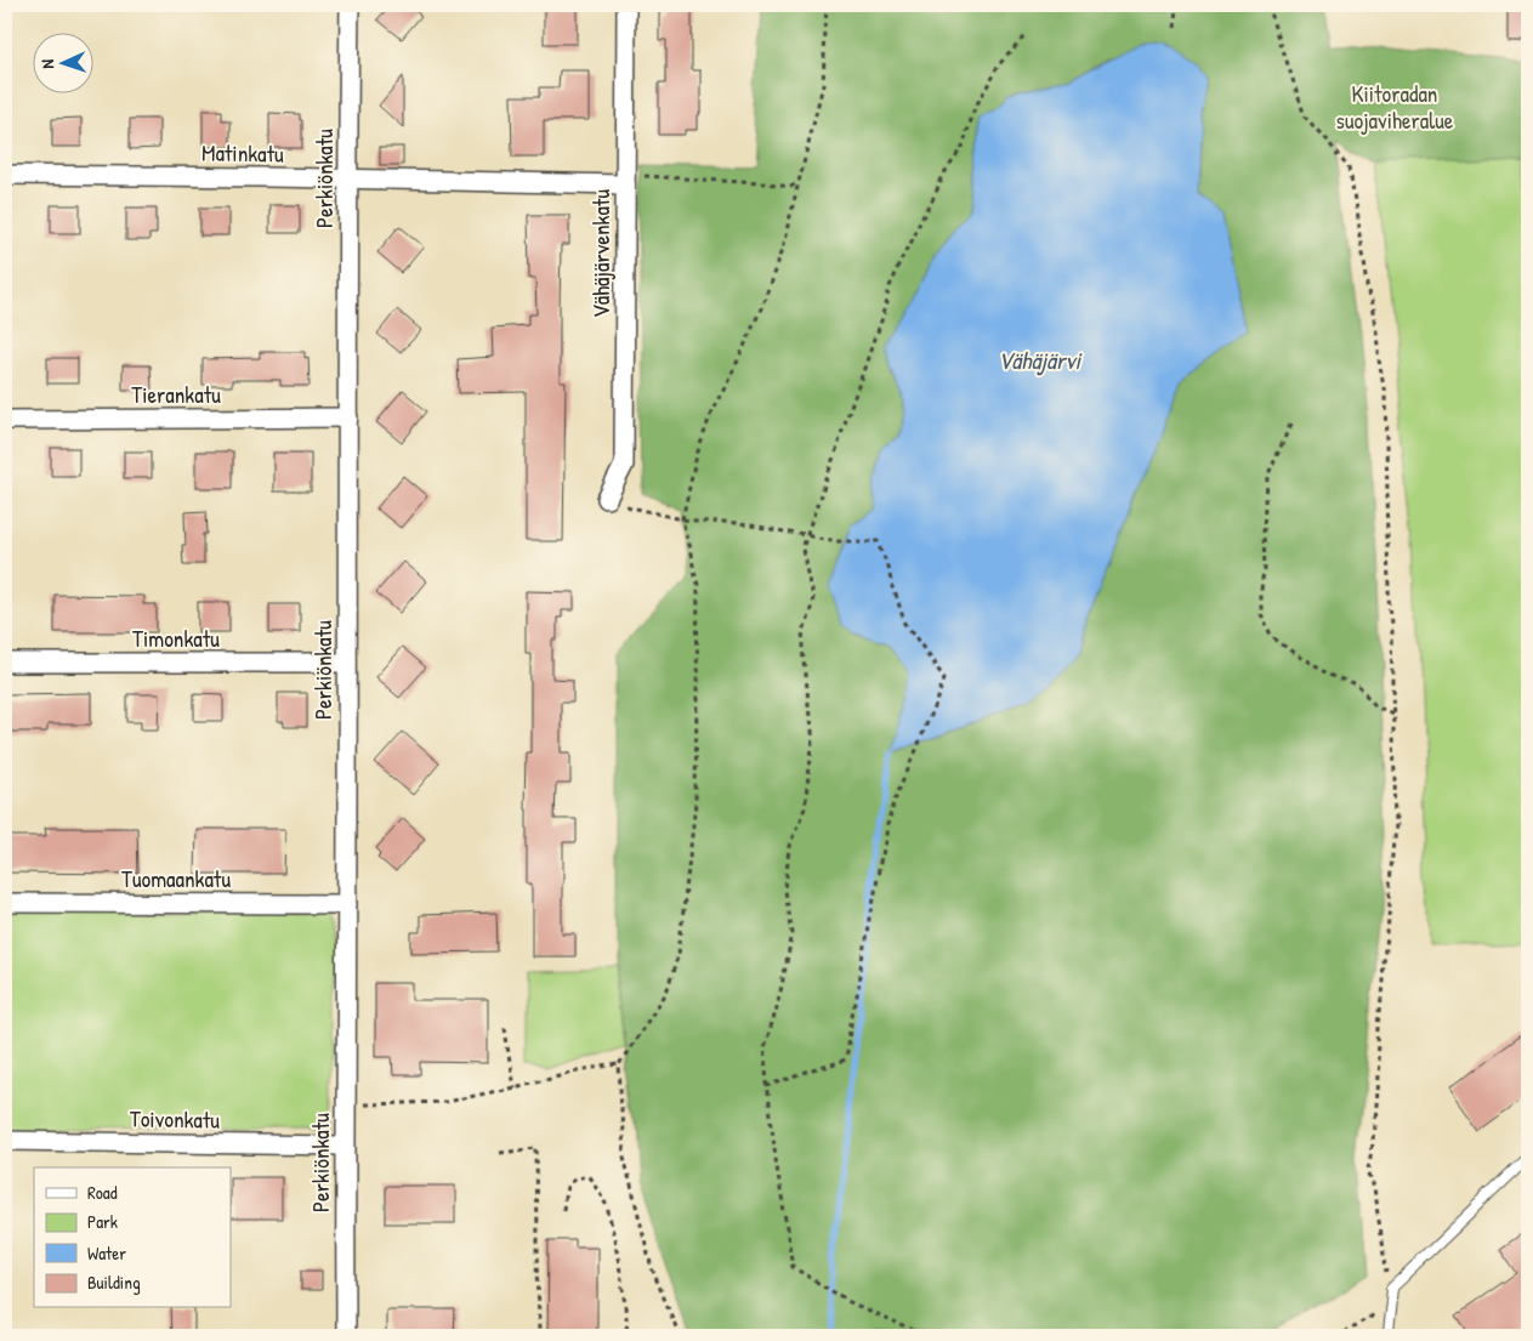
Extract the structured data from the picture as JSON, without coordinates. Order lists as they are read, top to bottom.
{
  "streets": {
    "street": [
      "Matinkatu",
      "Perkiönkatu",
      "Vähäjärvenkatu",
      "Tierankatu",
      "Timonkatu",
      "Tuomaankatu",
      "Toivonkatu"
    ]
  },
  "crossings": [
    ["Matinkatu", "Perkiönkatu"],
    ["Matinkatu", "Vähäjärvenkatu"],
    ["Perkiönkatu", "Tierankatu"],
    ["Perkiönkatu", "Timonkatu"],
    ["Perkiönkatu", "Tuomaankatu"],
    ["Perkiönkatu", "Toivonkatu"]
  ],
  "water": ["Vähäjärvi"],
  "parks": ["Kiitoradan suojaviheralue"],
  "legend": [
    "Road",
    "Park",
    "Water",
    "Building"
  ],
  "north": "left"
}
